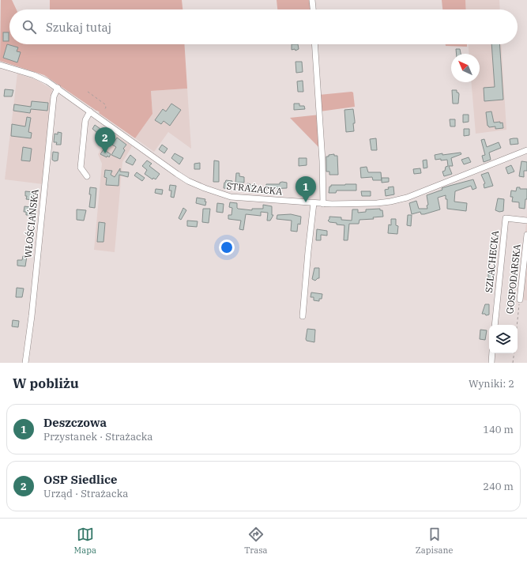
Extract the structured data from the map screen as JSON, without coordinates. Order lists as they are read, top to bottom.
{
  "streets": {
    "street": [
      "STRAŻACKA",
      "WŁOŚCIAŃSKA",
      "SZLACHECKA",
      "GOSPODARSKA"
    ]
  },
  "crossings": [
    ["STRAŻACKA", "WŁOŚCIAŃSKA"]
  ],
  "north": "top left",
  "page": {
    "search": "Szukaj tutaj",
    "pins": ["2", "1"],
    "heading": ["W pobliżu", "Wyniki: 2"],
    "list": [
      {
        "mark": "1",
        "name": "Deszczowa",
        "note": "Przystanek · Strażacka",
        "value": "140 m"
      },
      {
        "mark": "2",
        "name": "OSP Siedlice",
        "note": "Urząd · Strażacka",
        "value": "240 m"
      }
    ],
    "nav": ["Mapa", "Trasa", "Zapisane"]
  }
}
